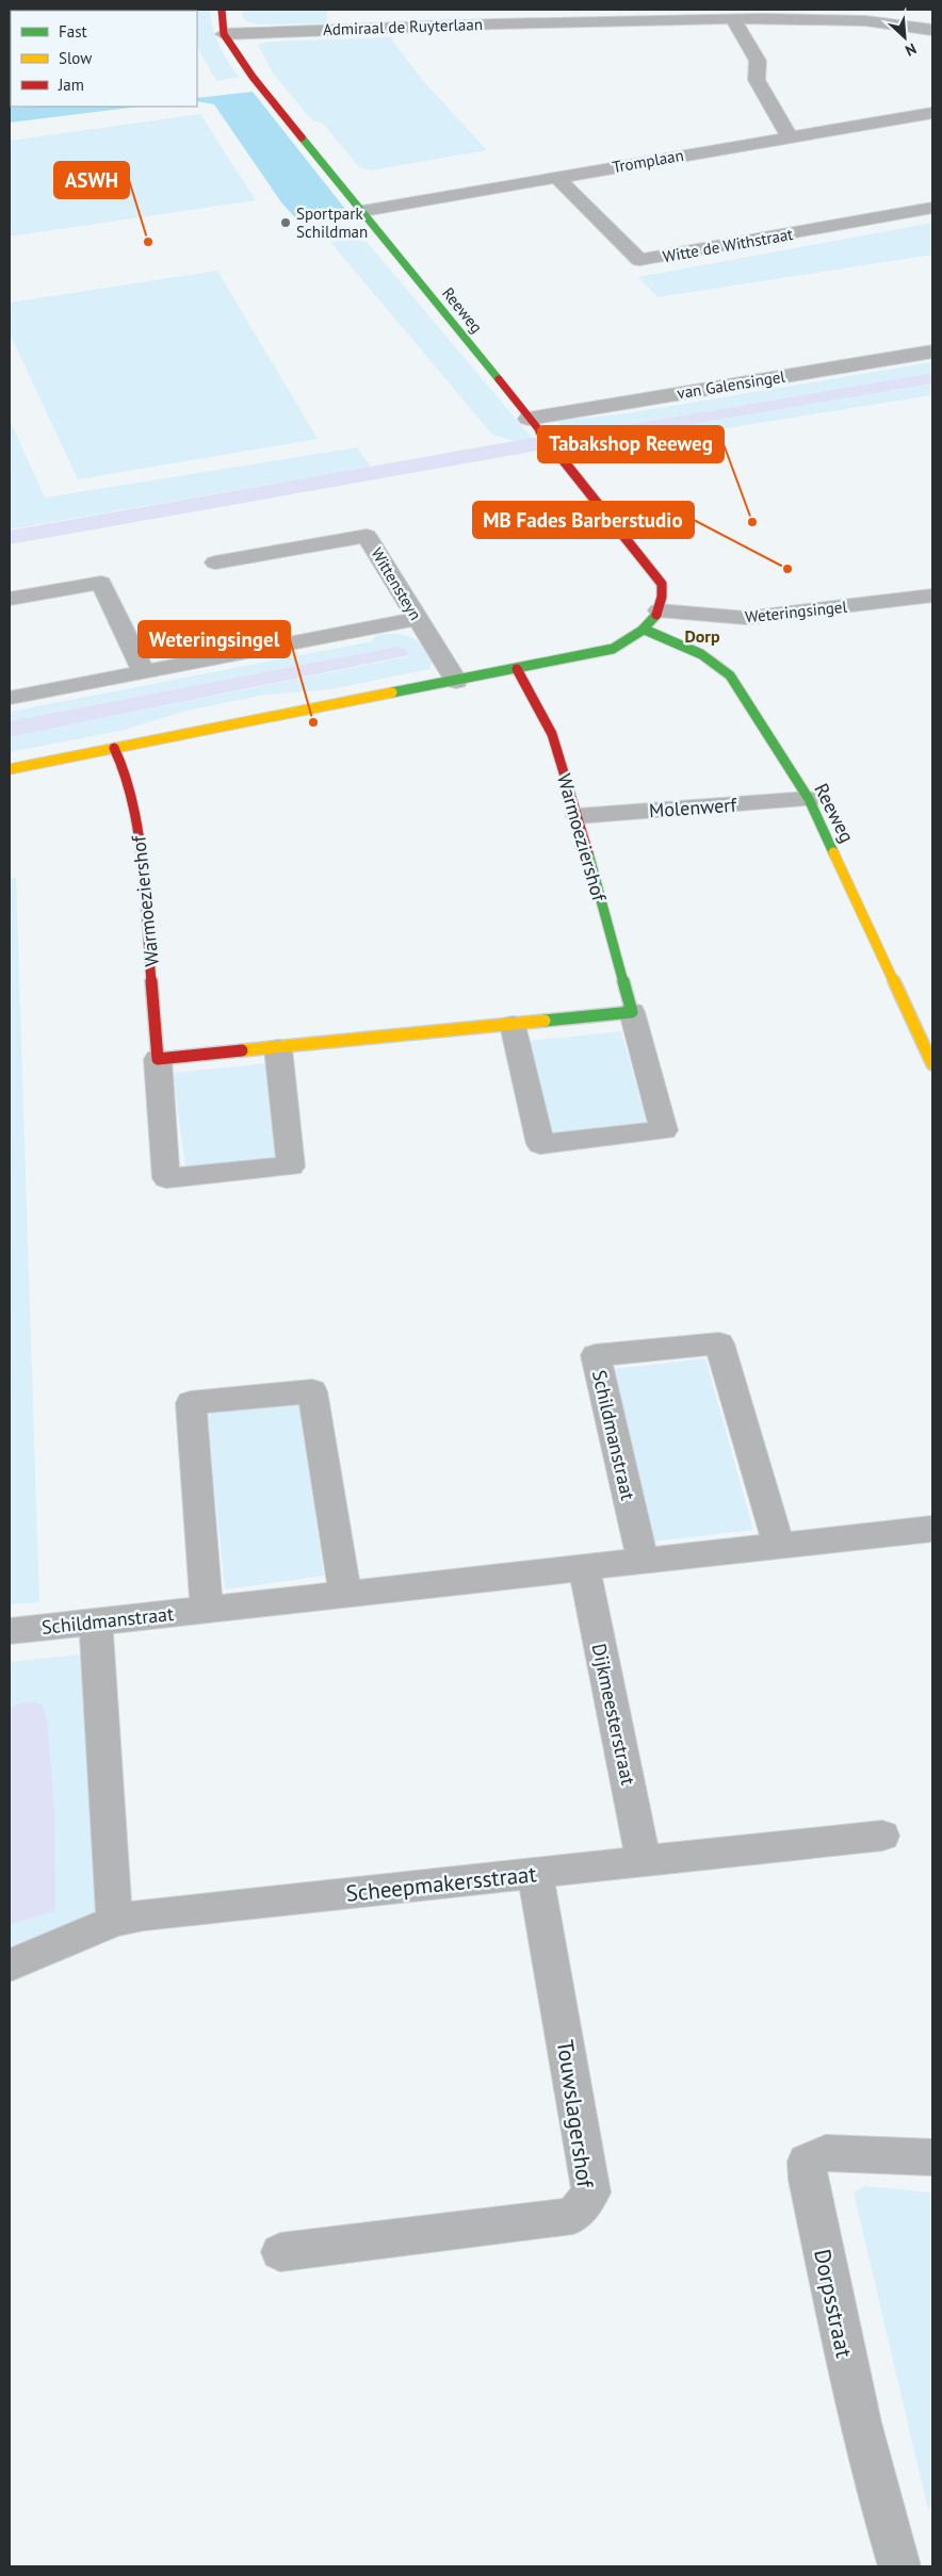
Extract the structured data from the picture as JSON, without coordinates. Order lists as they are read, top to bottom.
{
  "streets": {
    "main road": ["Reeweg", "Warmoeziershof"],
    "street": [
      "Admiraal de Ruyterlaan",
      "Tromplaan",
      "Witte de Withstraat",
      "van Galensingel",
      "Wittensteyn",
      "Weteringsingel",
      "Molenwerf",
      "Schildmanstraat",
      "Dijkmeesterstraat",
      "Scheepmakersstraat",
      "Touwslagershof",
      "Dorpsstraat"
    ]
  },
  "crossings": [
    ["Admiraal de Ruyterlaan", "Reeweg"],
    ["Tromplaan", "Witte de Withstraat"],
    ["Tromplaan", "Reeweg"],
    ["Reeweg", "van Galensingel"],
    ["Reeweg", "Weteringsingel"],
    ["Reeweg", "Molenwerf"],
    ["Molenwerf", "Warmoeziershof"],
    ["Schildmanstraat", "Dijkmeesterstraat"],
    ["Dijkmeesterstraat", "Scheepmakersstraat"],
    ["Scheepmakersstraat", "Touwslagershof"]
  ],
  "districts": ["Dorp"],
  "places": [
    "Sportpark Schildman",
    "ASWH",
    "Tabakshop Reeweg",
    "MB Fades Barberstudio",
    "Weteringsingel"
  ],
  "legend": ["Fast", "Slow", "Jam"],
  "north": "bottom right"
}
